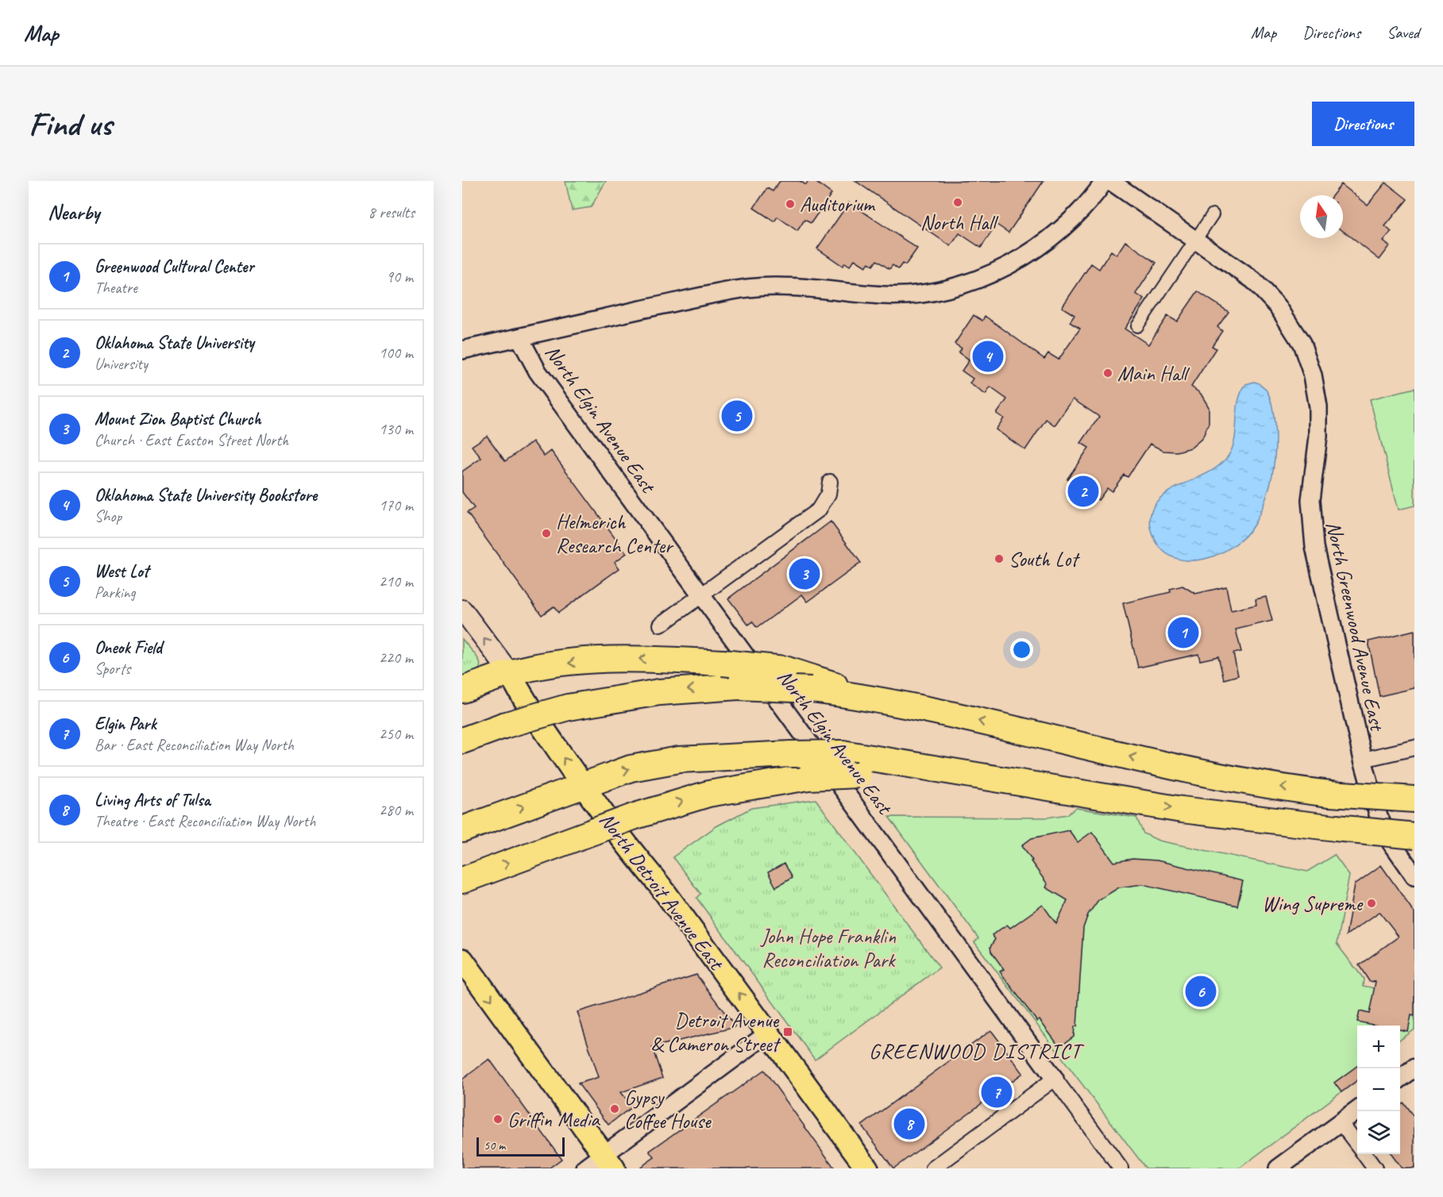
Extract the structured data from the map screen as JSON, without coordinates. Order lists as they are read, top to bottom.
{
  "streets": {
    "main road": ["North Detroit Avenue East"],
    "street": ["North Elgin Avenue East", "North Greenwood Avenue East"]
  },
  "one_way": ["North Detroit Avenue East"],
  "districts": ["GREENWOOD DISTRICT"],
  "parks": ["John Hope Franklin Reconciliation Park"],
  "places": {
    "other": [
      "North Hall",
      "Auditorium",
      "Main Hall",
      "Helmerich Research Center",
      "South Lot",
      "Wing Supreme",
      "Gypsy Coffee House",
      "Griffin Media"
    ],
    "transit": ["Detroit Avenue & Cameron Street"]
  },
  "scale_bar": "50 m",
  "north": "top",
  "page": {
    "header": "Map",
    "nav": ["Map", "Directions", "Saved"],
    "buttons": "Directions",
    "title": "Find us",
    "heading": ["Nearby", "8 results"],
    "list": [
      {
        "mark": "1",
        "name": "Greenwood Cultural Center",
        "note": "Theatre",
        "value": "90 m"
      },
      {
        "mark": "2",
        "name": "Oklahoma State University",
        "note": "University",
        "value": "100 m"
      },
      {
        "mark": "3",
        "name": "Mount Zion Baptist Church",
        "note": "Church · East Easton Street North",
        "value": "130 m"
      },
      {
        "mark": "4",
        "name": "Oklahoma State University Bookstore",
        "note": "Shop",
        "value": "170 m"
      },
      {
        "mark": "5",
        "name": "West Lot",
        "note": "Parking",
        "value": "210 m"
      },
      {
        "mark": "6",
        "name": "Oneok Field",
        "note": "Sports",
        "value": "220 m"
      },
      {
        "mark": "7",
        "name": "Elgin Park",
        "note": "Bar · East Reconciliation Way North",
        "value": "250 m"
      },
      {
        "mark": "8",
        "name": "Living Arts of Tulsa",
        "note": "Theatre · East Reconciliation Way North",
        "value": "280 m"
      }
    ],
    "pins": [
      "4",
      "5",
      "2",
      "3",
      "1",
      "6",
      "7",
      "8"
    ],
    "map_buttons": ["+", "−"],
    "scale": "50 m"
  }
}
